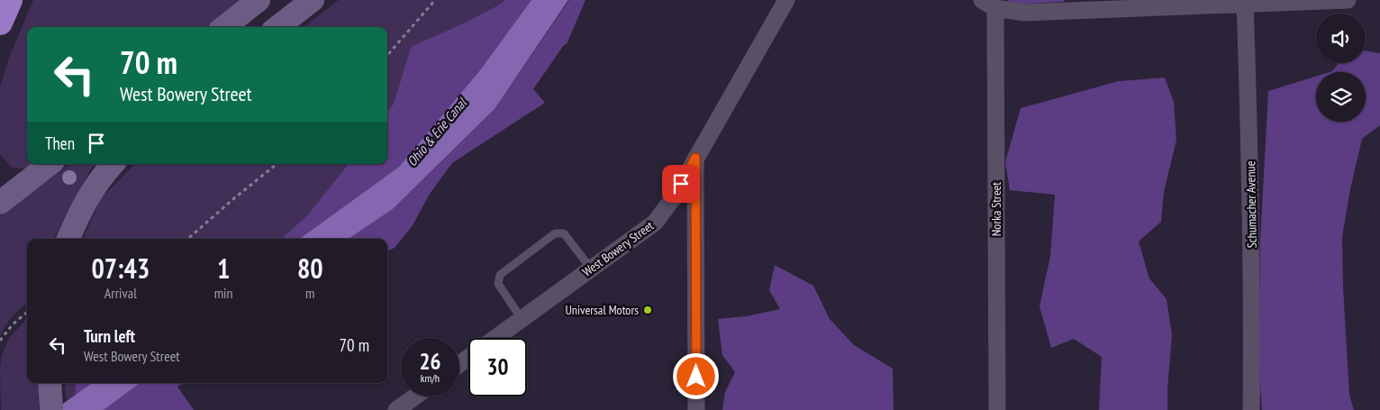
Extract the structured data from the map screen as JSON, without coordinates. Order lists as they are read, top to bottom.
{
  "streets": {
    "street": ["Schumacher Avenue", "Norka Street", "West Bowery Street"]
  },
  "water": ["Ohio & Erie Canal"],
  "places": ["Universal Motors"],
  "page": {
    "turn": ["70 m", "West Bowery Street"],
    "then": "Then",
    "eta": [
      "07:43",
      "Arrival",
      "1",
      "min",
      "80",
      "m"
    ],
    "list": [
      {
        "name": "Turn left",
        "note": "West Bowery Street",
        "value": "70 m"
      }
    ],
    "speed": "26 km/h",
    "limit": "30"
  }
}
